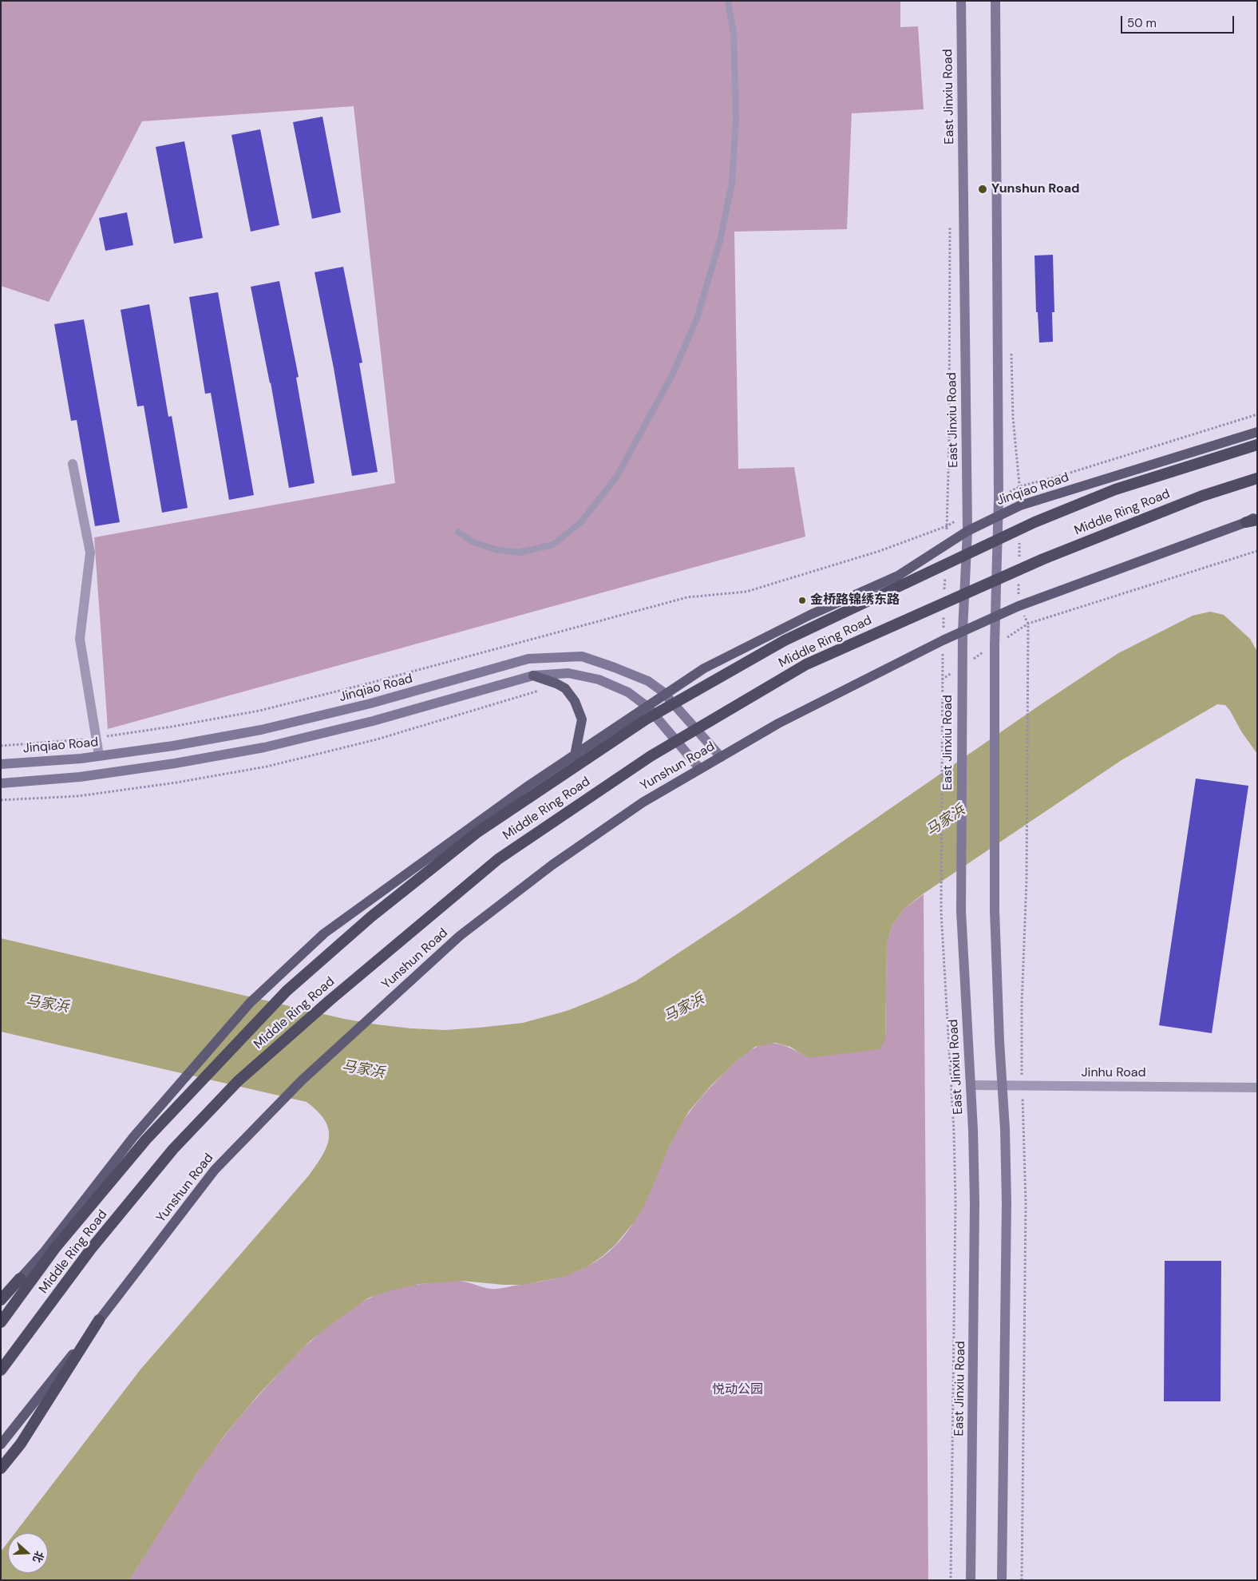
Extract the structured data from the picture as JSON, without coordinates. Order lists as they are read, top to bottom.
{
  "streets": {
    "highway": ["Middle Ring Road"],
    "main road": ["East Jinxiu Road", "Jinqiao Road", "Yunshun Road"],
    "street": ["Jinhu Road"]
  },
  "crossings": [
    ["East Jinxiu Road", "Jinqiao Road"],
    ["East Jinxiu Road", "Yunshun Road"],
    ["East Jinxiu Road", "Jinhu Road"],
    ["Jinqiao Road", "Yunshun Road"]
  ],
  "water": ["马家浜"],
  "parks": ["悦动公园"],
  "places": ["Yunshun Road", "金桥路锦绣东路"],
  "scale_bar": "50 m",
  "north": "right"
}
